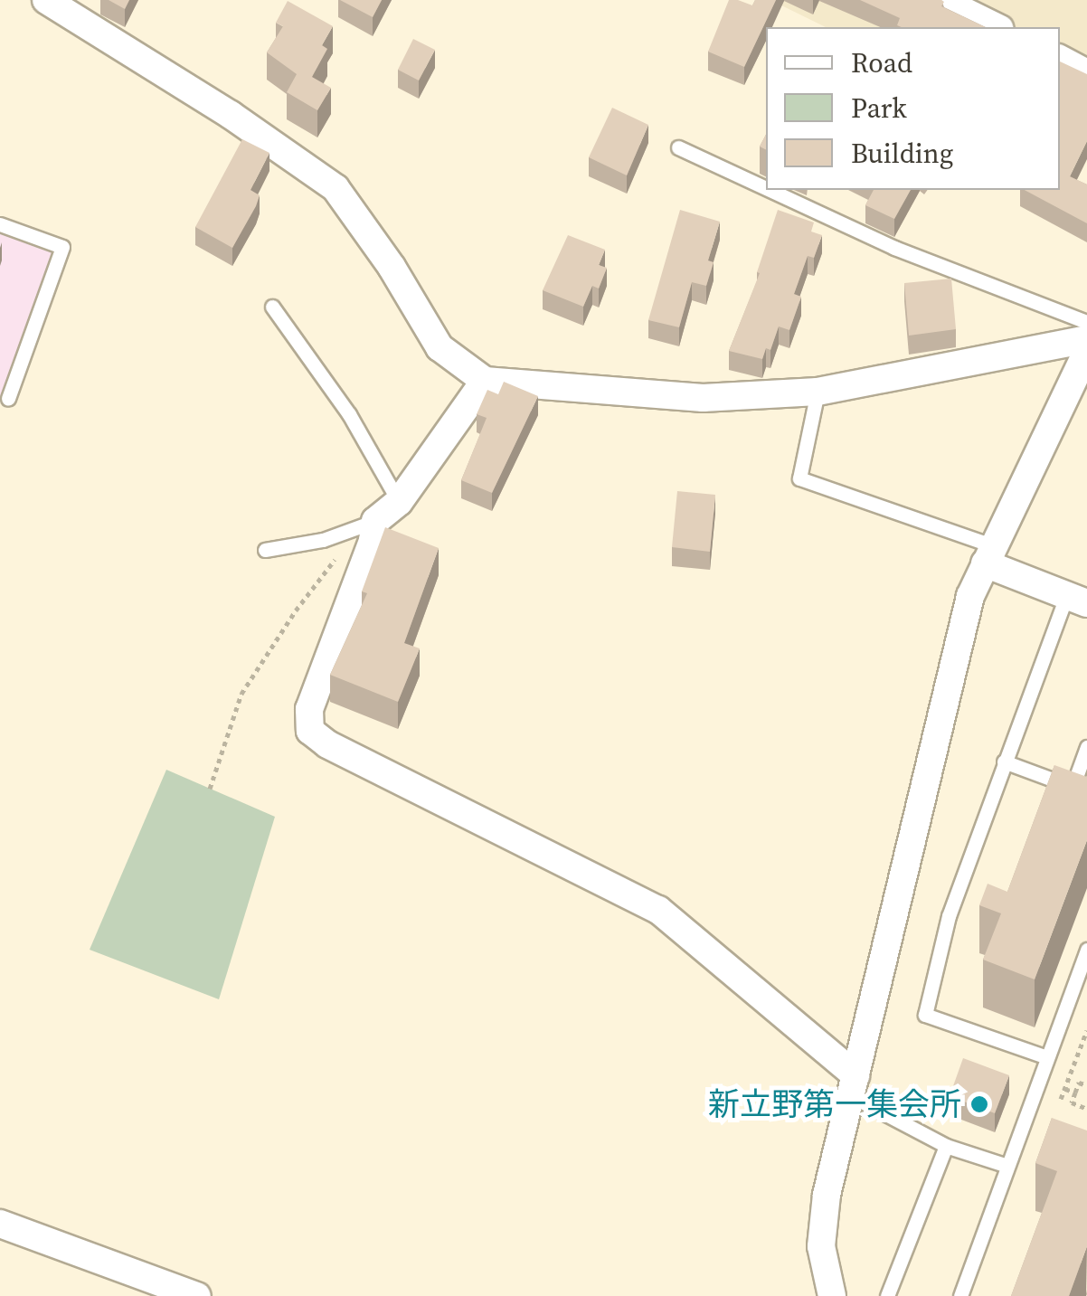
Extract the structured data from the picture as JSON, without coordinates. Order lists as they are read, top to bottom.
{
  "places": ["新立野第一集会所"],
  "legend": ["Road", "Park", "Building"]
}
